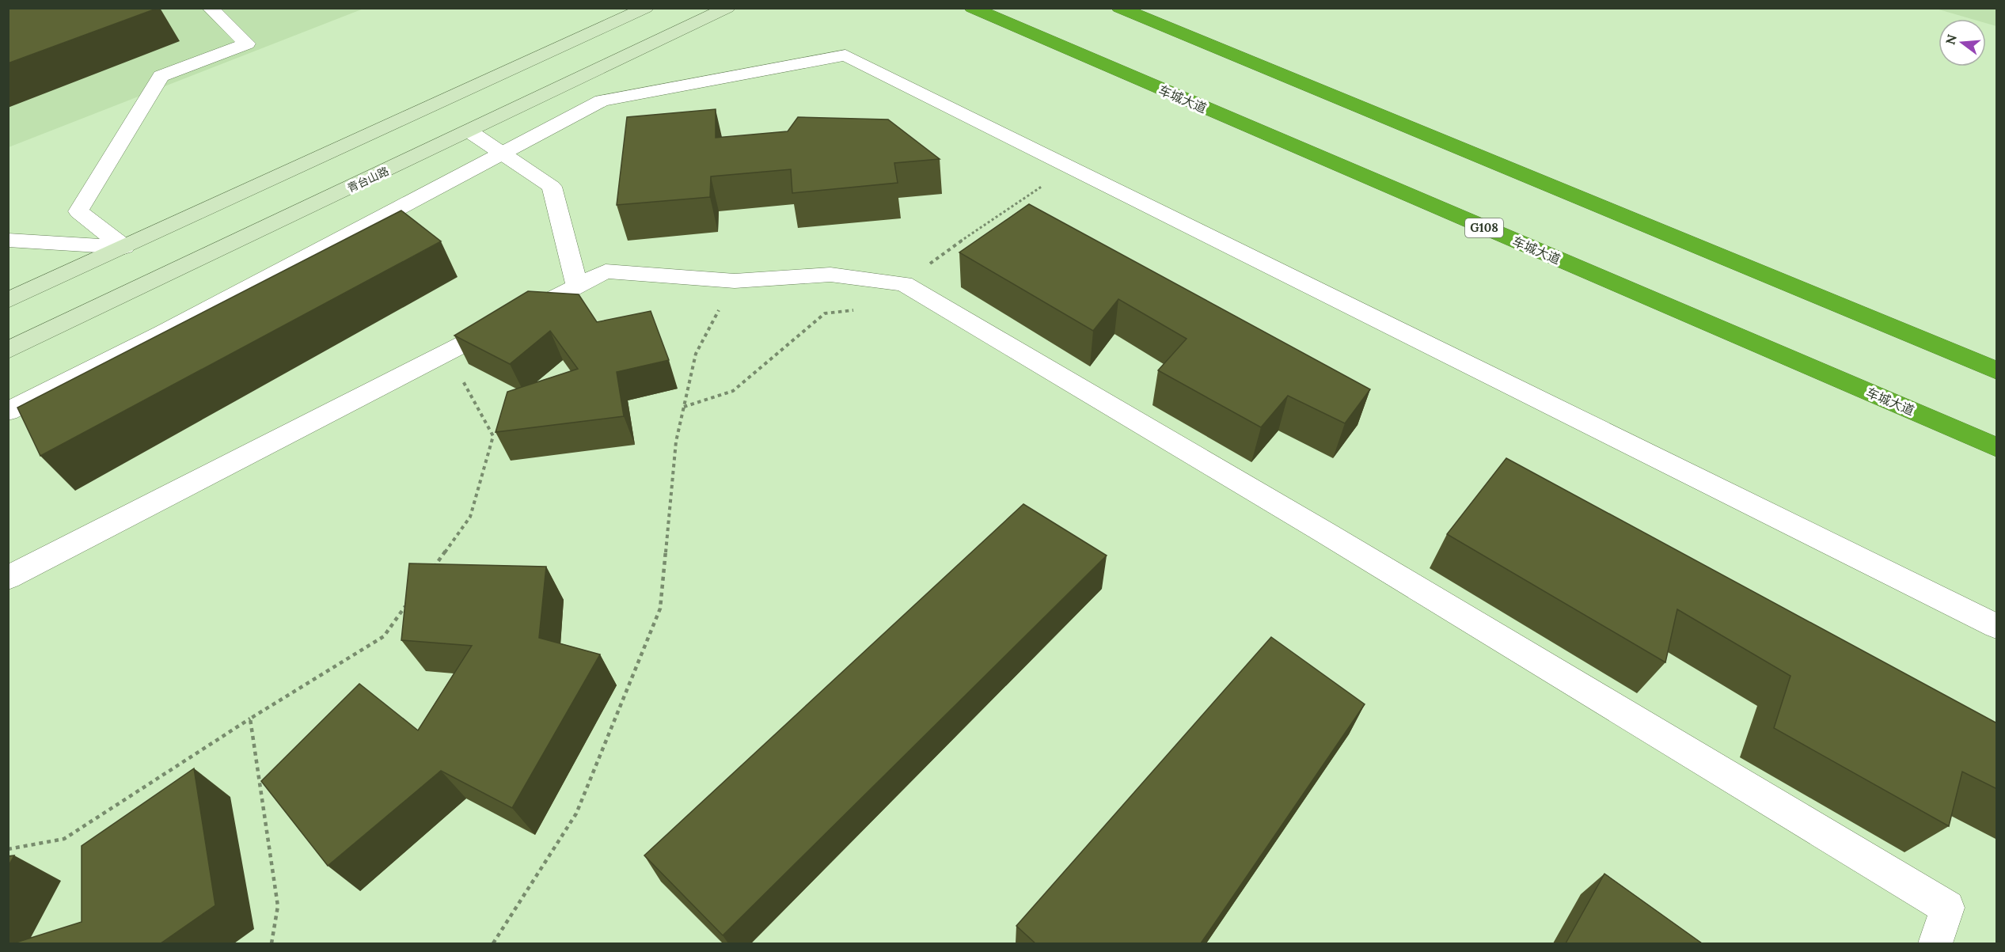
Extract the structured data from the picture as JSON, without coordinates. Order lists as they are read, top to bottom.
{
  "streets": {
    "highway": ["车城大道", "G108"],
    "main road": ["青台山路"]
  },
  "north": "left"
}
